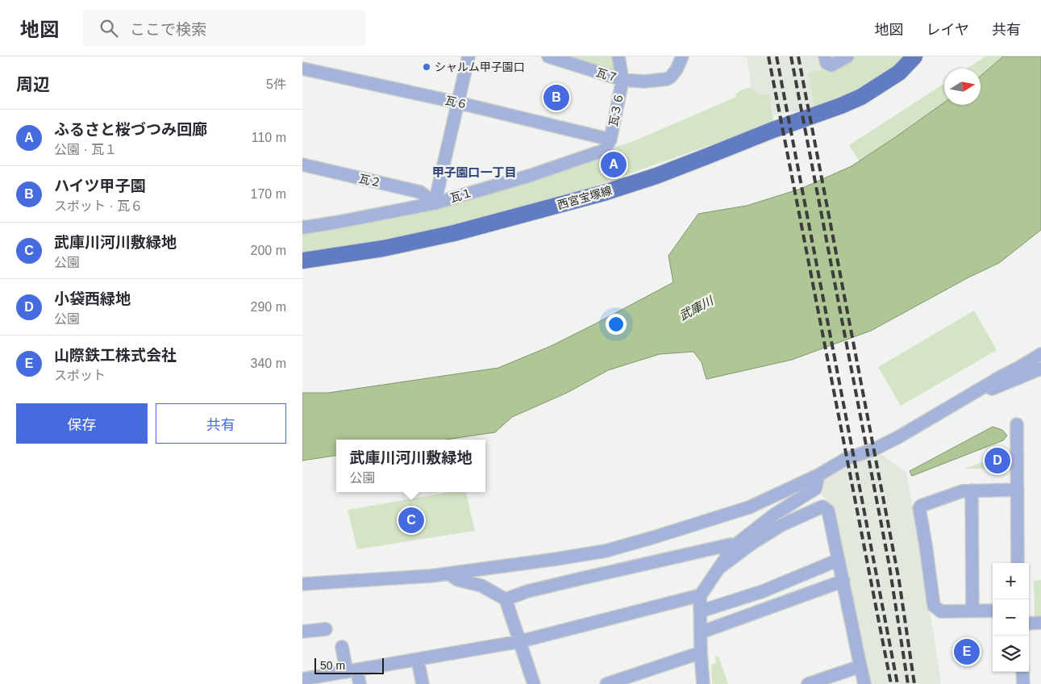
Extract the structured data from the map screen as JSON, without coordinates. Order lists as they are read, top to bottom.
{
  "streets": {
    "main road": ["西宮宝塚線"],
    "street": [
      "瓦７",
      "瓦６",
      "瓦３６",
      "瓦２",
      "瓦１"
    ]
  },
  "crossings": [
    ["瓦７", "瓦３６"],
    ["瓦６", "瓦３６"],
    ["瓦６", "瓦１"],
    ["瓦３６", "瓦１"],
    ["瓦２", "瓦１"]
  ],
  "districts": ["甲子園口一丁目"],
  "water": ["武庫川"],
  "places": ["シャルム甲子園口"],
  "scale_bar": "50 m",
  "north": "right",
  "page": {
    "header": "地図",
    "search": "ここで検索",
    "nav": ["地図", "レイヤ", "共有"],
    "heading": ["周辺", "5件"],
    "pins": [
      "B",
      "A",
      "D",
      "C",
      "E"
    ],
    "list": [
      {
        "mark": "A",
        "name": "ふるさと桜づつみ回廊",
        "note": "公園 · 瓦１",
        "value": "110 m"
      },
      {
        "mark": "B",
        "name": "ハイツ甲子園",
        "note": "スポット · 瓦６",
        "value": "170 m"
      },
      {
        "mark": "C",
        "name": "武庫川河川敷緑地",
        "note": "公園",
        "value": "200 m"
      },
      {
        "mark": "D",
        "name": "小袋西緑地",
        "note": "公園",
        "value": "290 m"
      },
      {
        "mark": "E",
        "name": "山際鉄工株式会社",
        "note": "スポット",
        "value": "340 m"
      }
    ],
    "buttons": ["保存", "共有"],
    "popup": ["武庫川河川敷緑地", "公園"],
    "map_buttons": ["+", "−"],
    "scale": "50 m"
  }
}
